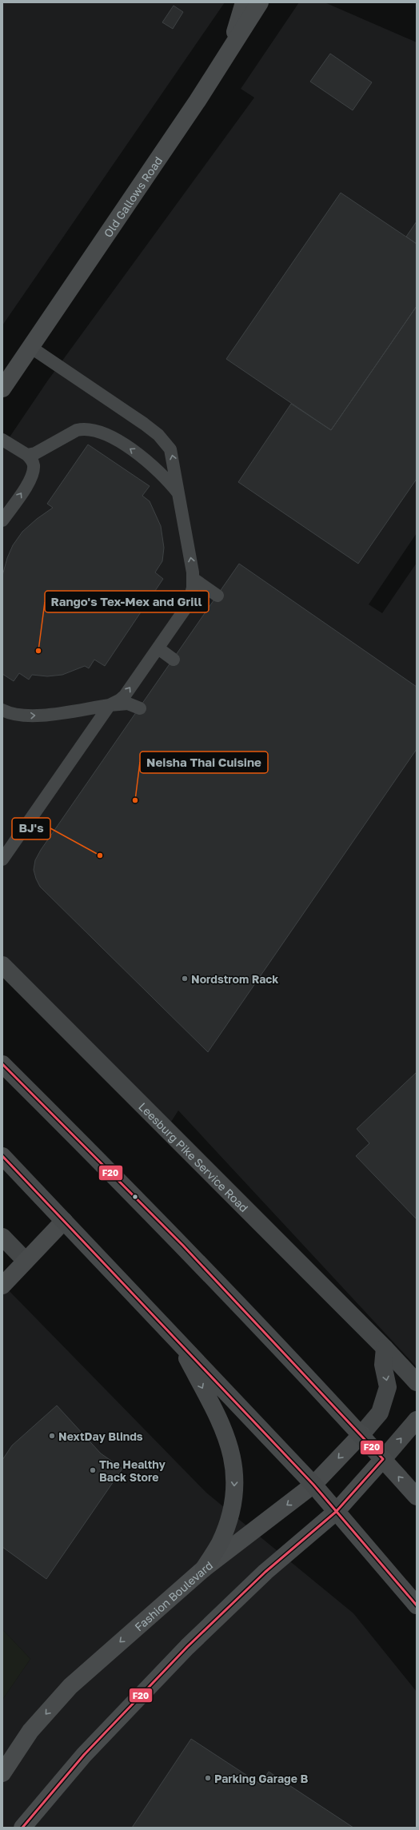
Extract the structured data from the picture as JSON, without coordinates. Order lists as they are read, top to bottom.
{
  "streets": {
    "street": ["Old Gallows Road", "Leesburg Pike Service Road", "Fashion Boulevard"]
  },
  "places": [
    "Rango's Tex-Mex and Grill",
    "Neisha Thai Cuisine",
    "BJ's",
    "Nordstrom Rack",
    "NextDay Blinds",
    "The Healthy Back Store",
    "Parking Garage B"
  ],
  "lines": ["transit line F20"]
}
